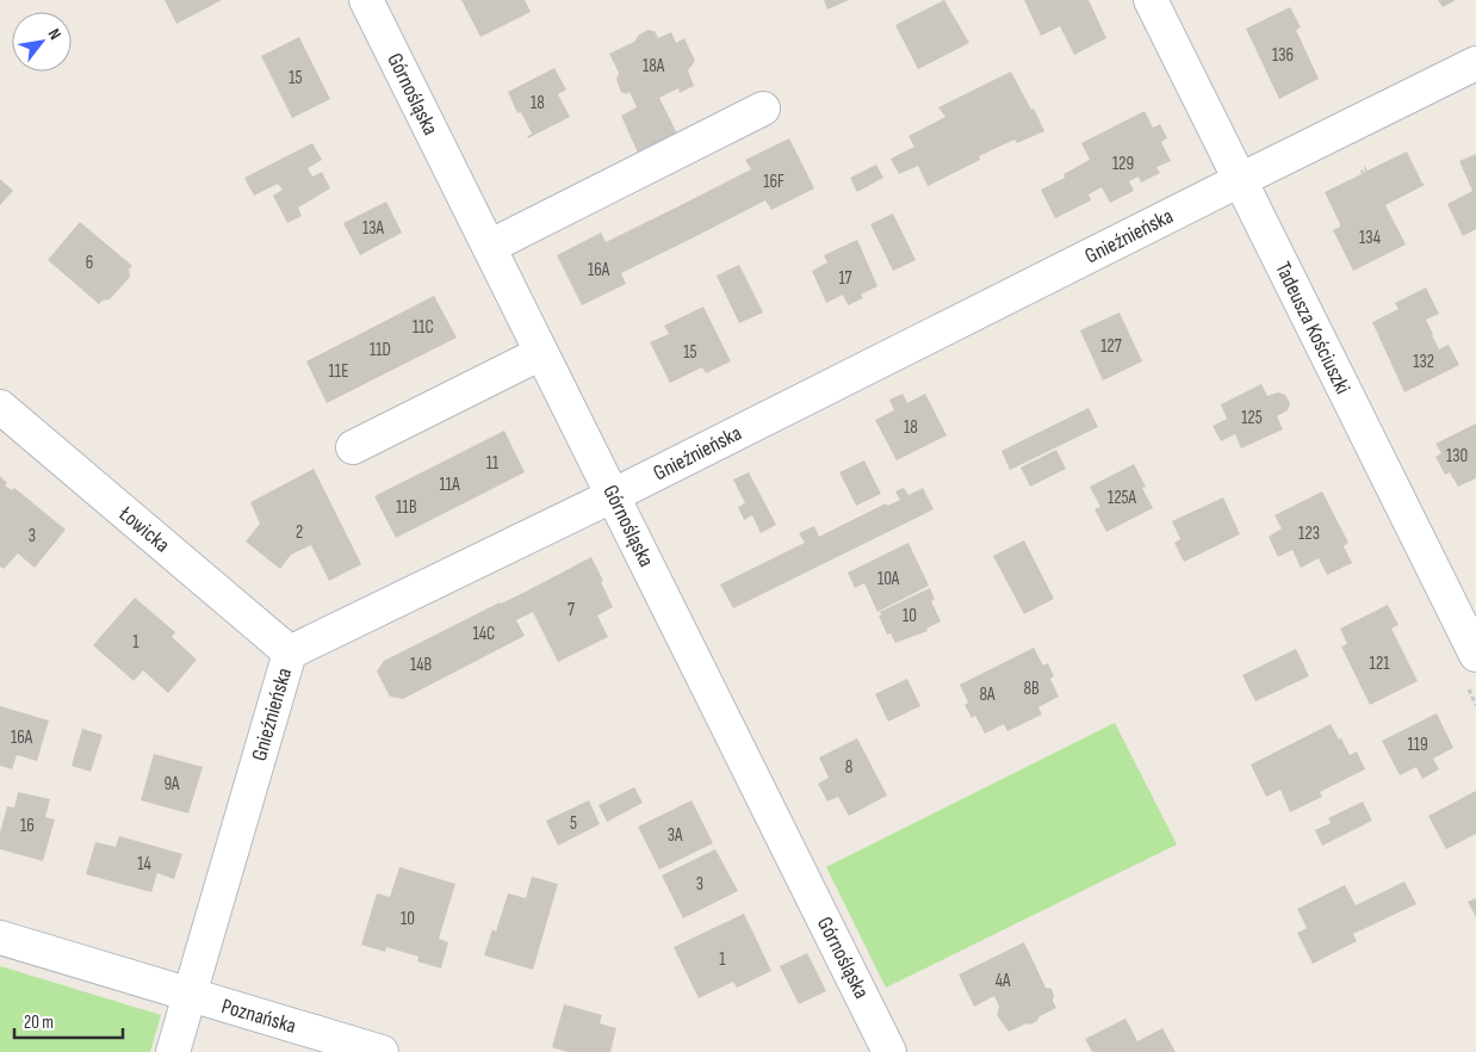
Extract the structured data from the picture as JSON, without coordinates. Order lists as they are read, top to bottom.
{
  "streets": {
    "street": [
      "Górnośląska",
      "Gnieźnieńska",
      "Tadeusza Kościuszki",
      "Łowicka",
      "Poznańska"
    ]
  },
  "crossings": [
    ["Górnośląska", "Gnieźnieńska"],
    ["Gnieźnieńska", "Tadeusza Kościuszki"],
    ["Gnieźnieńska", "Łowicka"],
    ["Gnieźnieńska", "Poznańska"]
  ],
  "house_numbers": [
    "136",
    "18A",
    "15",
    "18",
    "129",
    "16F",
    "13A",
    "134",
    "6",
    "16A",
    "17",
    "11C",
    "127",
    "11D",
    "15",
    "132",
    "11E",
    "125",
    "18",
    "130",
    "11",
    "11A",
    "125A",
    "11B",
    "2",
    "123",
    "3",
    "10A",
    "7",
    "10",
    "14C",
    "1",
    "121",
    "14B",
    "8B",
    "8A",
    "16A",
    "119",
    "8",
    "9A",
    "5",
    "16",
    "3A",
    "14",
    "3",
    "10",
    "1",
    "4A"
  ],
  "scale_bar": "20 m",
  "north": "top right"
}
